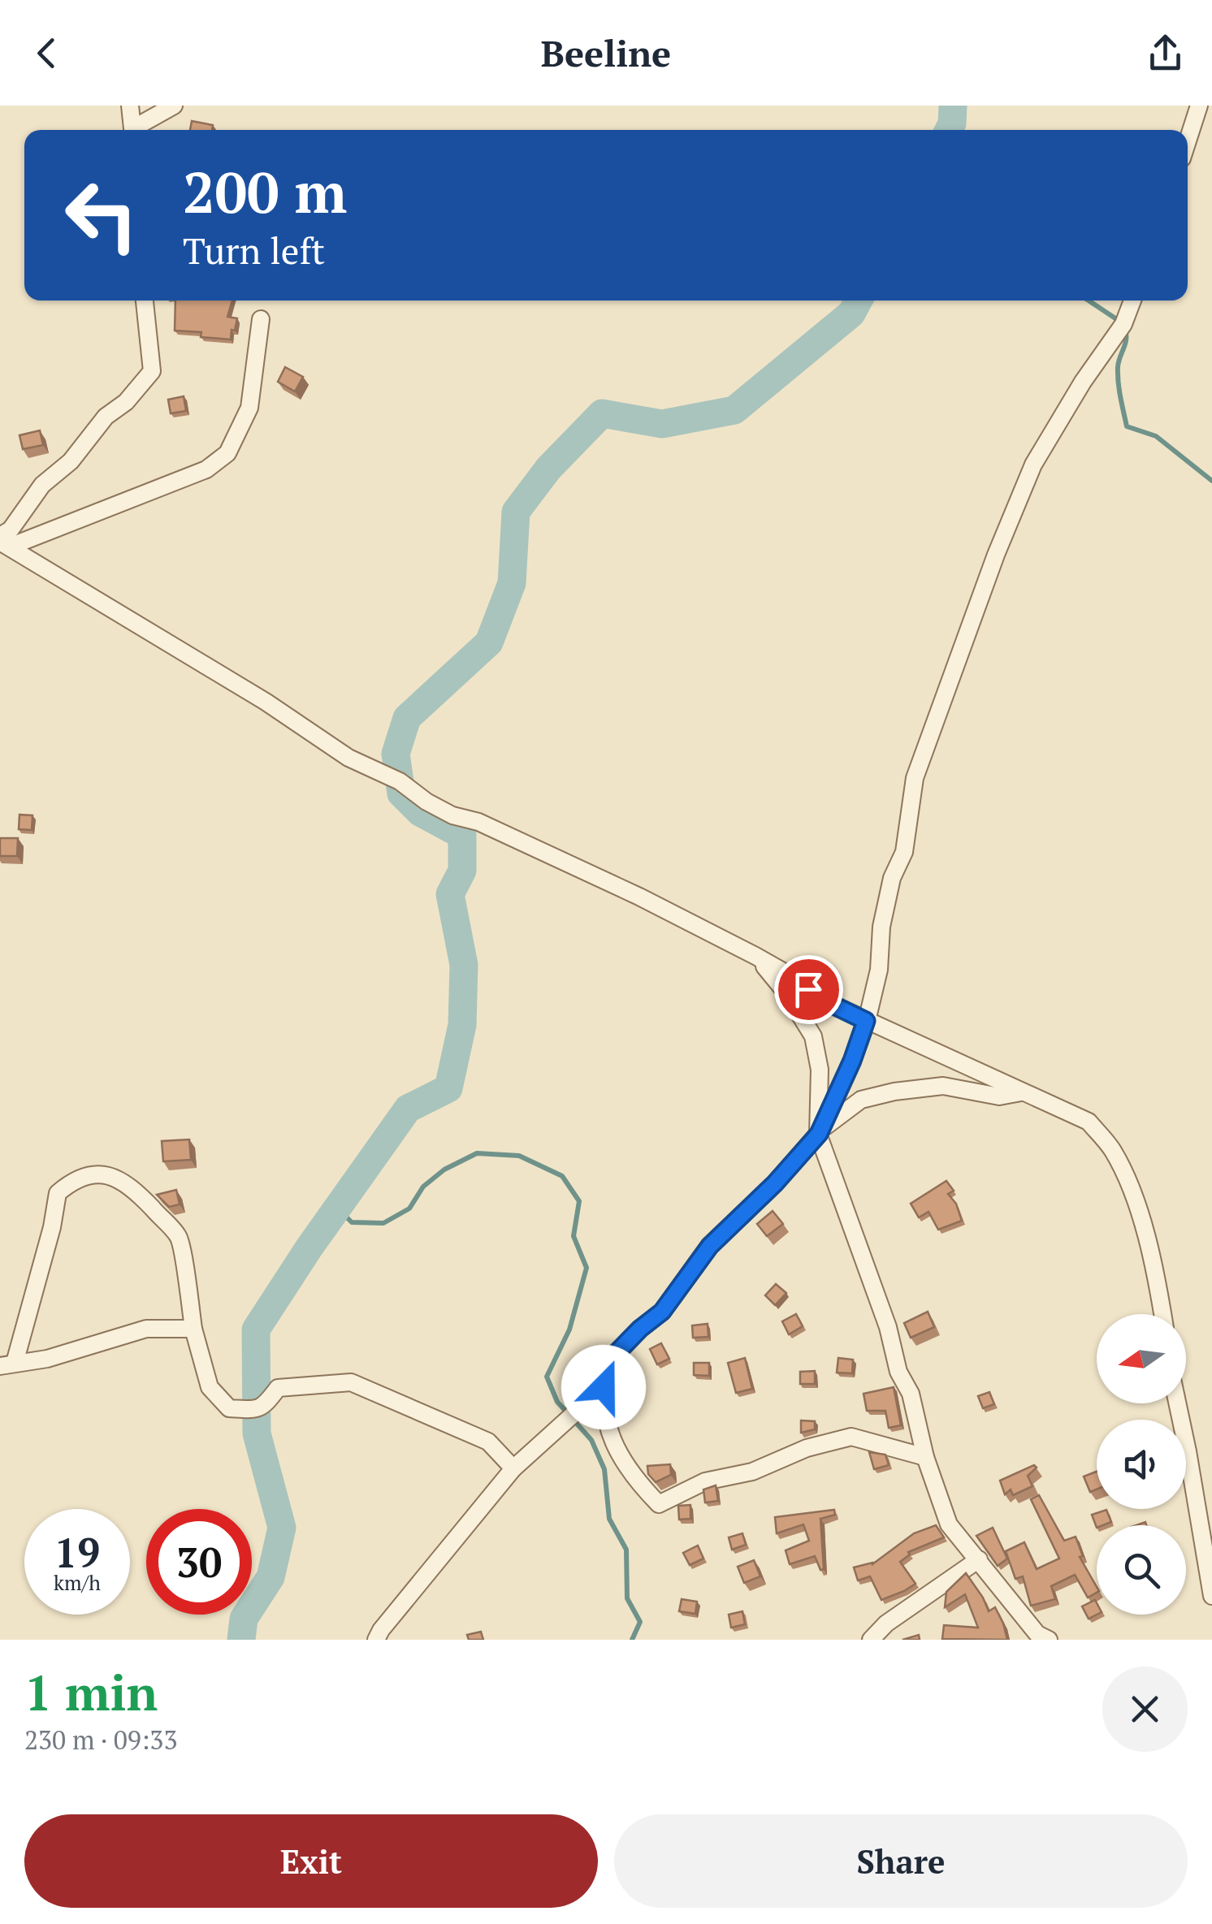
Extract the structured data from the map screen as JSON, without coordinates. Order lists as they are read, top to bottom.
{
  "north": "left",
  "page": {
    "header": "Beeline",
    "turn": ["200 m", "Turn left"],
    "speed": "19 km/h",
    "limit": "30",
    "heading": ["1 min", "230 m · 09:33"],
    "buttons": ["Exit", "Share"]
  }
}
